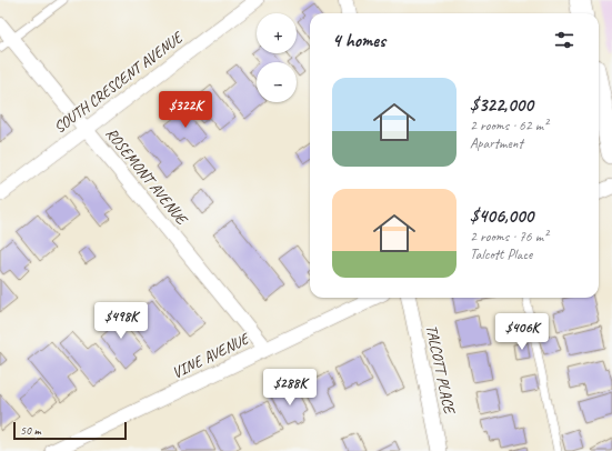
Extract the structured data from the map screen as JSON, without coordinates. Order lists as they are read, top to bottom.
{
  "streets": {
    "street": [
      "SOUTH CRESCENT AVENUE",
      "ROSEMONT AVENUE",
      "VINE AVENUE",
      "TALCOTT PLACE"
    ]
  },
  "crossings": [
    ["SOUTH CRESCENT AVENUE", "ROSEMONT AVENUE"],
    ["ROSEMONT AVENUE", "VINE AVENUE"]
  ],
  "scale_bar": "50 m",
  "page": {
    "map_buttons": ["+", "−"],
    "heading": "4 homes",
    "list": [
      {
        "name": "$322,000",
        "note": "2 rooms · 62 m² · Apartment"
      },
      {
        "name": "$406,000",
        "note": "2 rooms · 76 m² · Talcott Place"
      }
    ],
    "price": [
      "$322K",
      "$498K",
      "$406K",
      "$288K"
    ],
    "scale": "50 m"
  }
}
